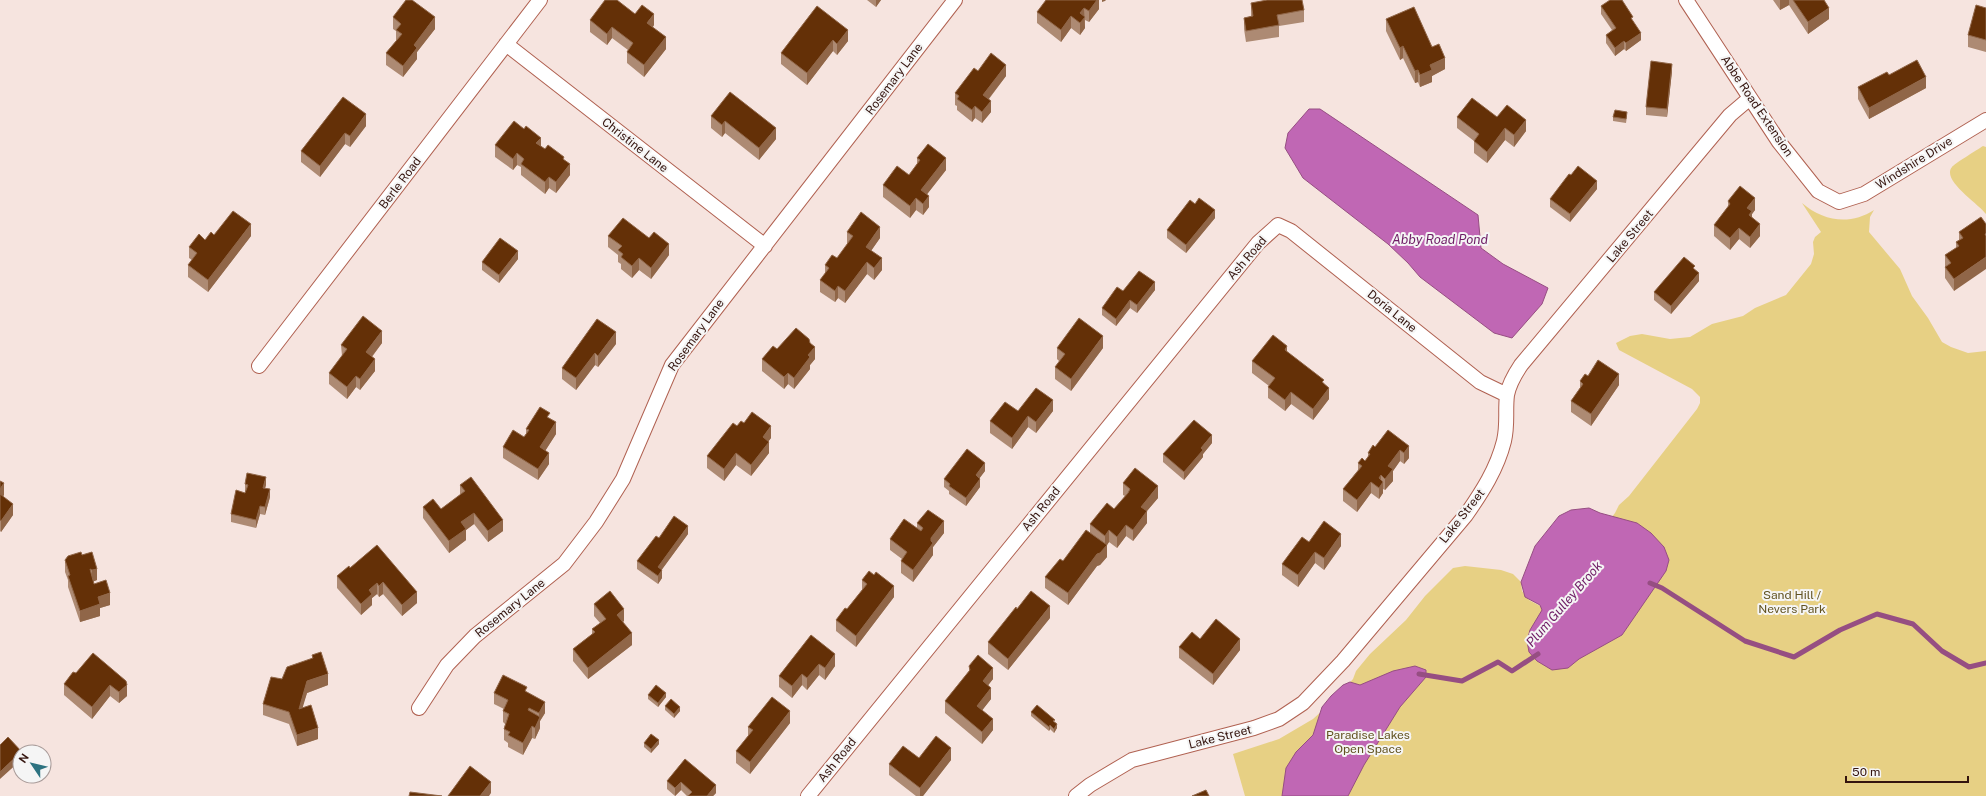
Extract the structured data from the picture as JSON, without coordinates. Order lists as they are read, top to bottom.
{
  "streets": {
    "street": [
      "Rosemary Lane",
      "Abbe Road Extension",
      "Christine Lane",
      "Windshire Drive",
      "Berle Road",
      "Lake Street",
      "Ash Road",
      "Doria Lane"
    ]
  },
  "crossings": [
    ["Rosemary Lane", "Christine Lane"],
    ["Abbe Road Extension", "Windshire Drive"],
    ["Abbe Road Extension", "Lake Street"],
    ["Christine Lane", "Berle Road"],
    ["Lake Street", "Doria Lane"],
    ["Ash Road", "Doria Lane"]
  ],
  "water": ["Abby Road Pond", "Plum Gulley Brook"],
  "parks": ["Sand Hill / Nevers Park", "Paradise Lakes Open Space"],
  "scale_bar": "50 m",
  "north": "top left"
}
